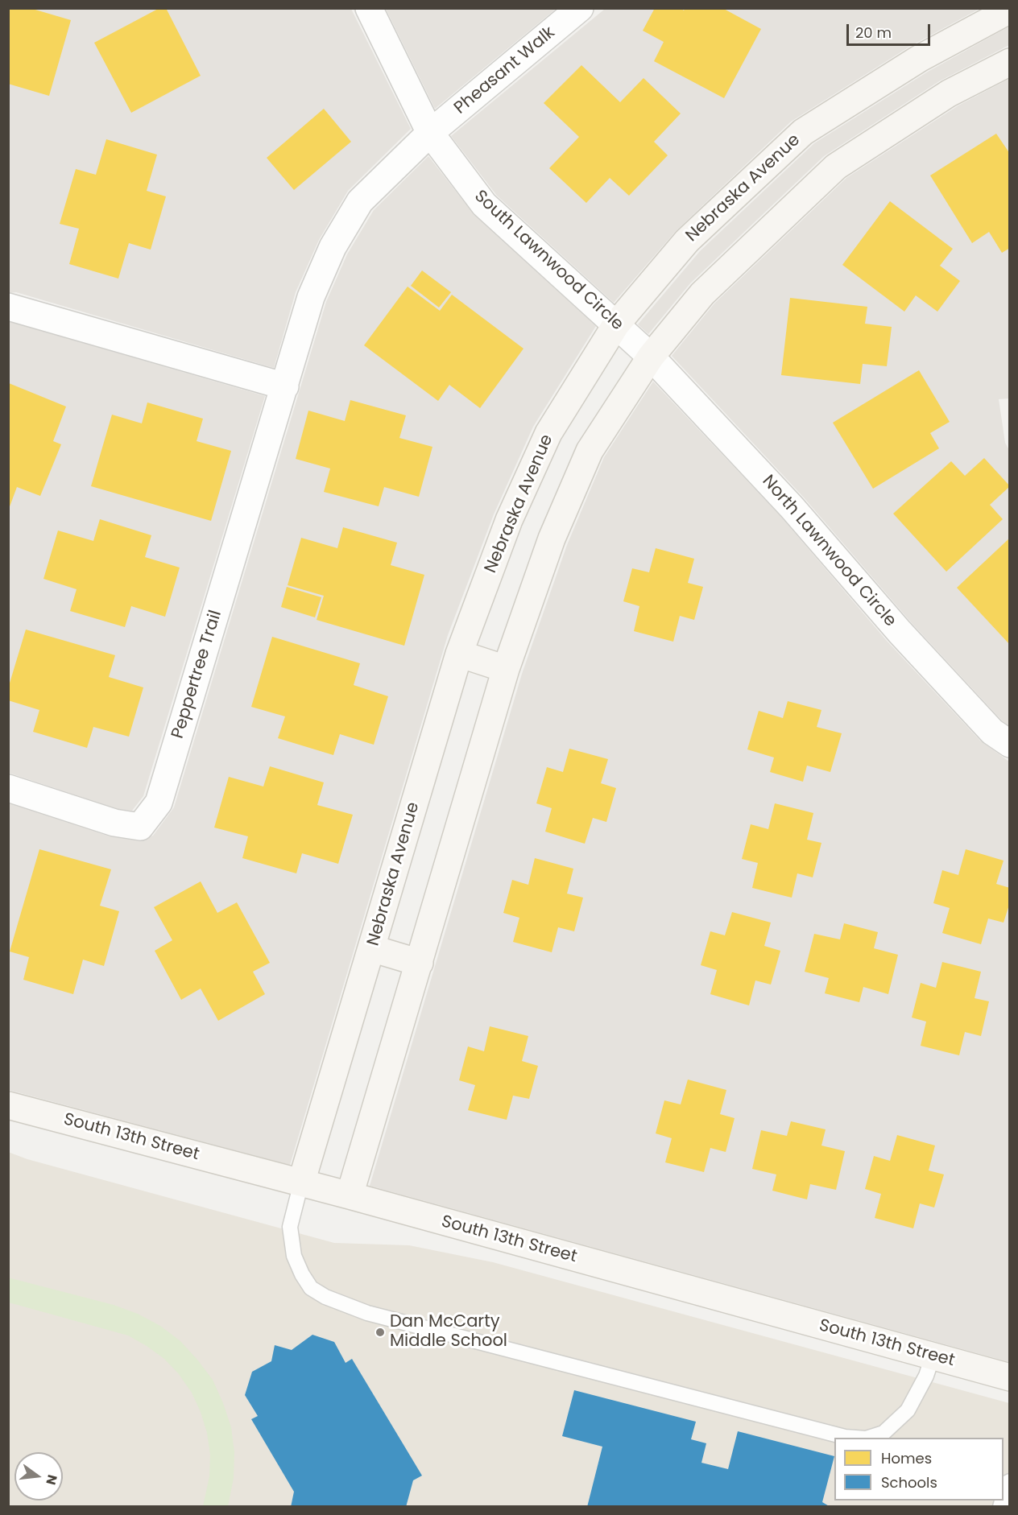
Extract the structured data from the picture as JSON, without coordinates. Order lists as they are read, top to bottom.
{
  "streets": {
    "street": [
      "Pheasant Walk",
      "Nebraska Avenue",
      "South Lawnwood Circle",
      "North Lawnwood Circle",
      "Peppertree Trail",
      "South 13th Street"
    ]
  },
  "crossings": [
    ["Pheasant Walk", "South Lawnwood Circle"],
    ["Pheasant Walk", "Peppertree Trail"],
    ["Nebraska Avenue", "South Lawnwood Circle"],
    ["Nebraska Avenue", "South 13th Street"],
    ["South Lawnwood Circle", "North Lawnwood Circle"],
    ["South Lawnwood Circle", "Peppertree Trail"]
  ],
  "places": ["Dan McCarty Middle School"],
  "legend": ["Homes", "Schools"],
  "scale_bar": "20 m",
  "north": "right"
}
